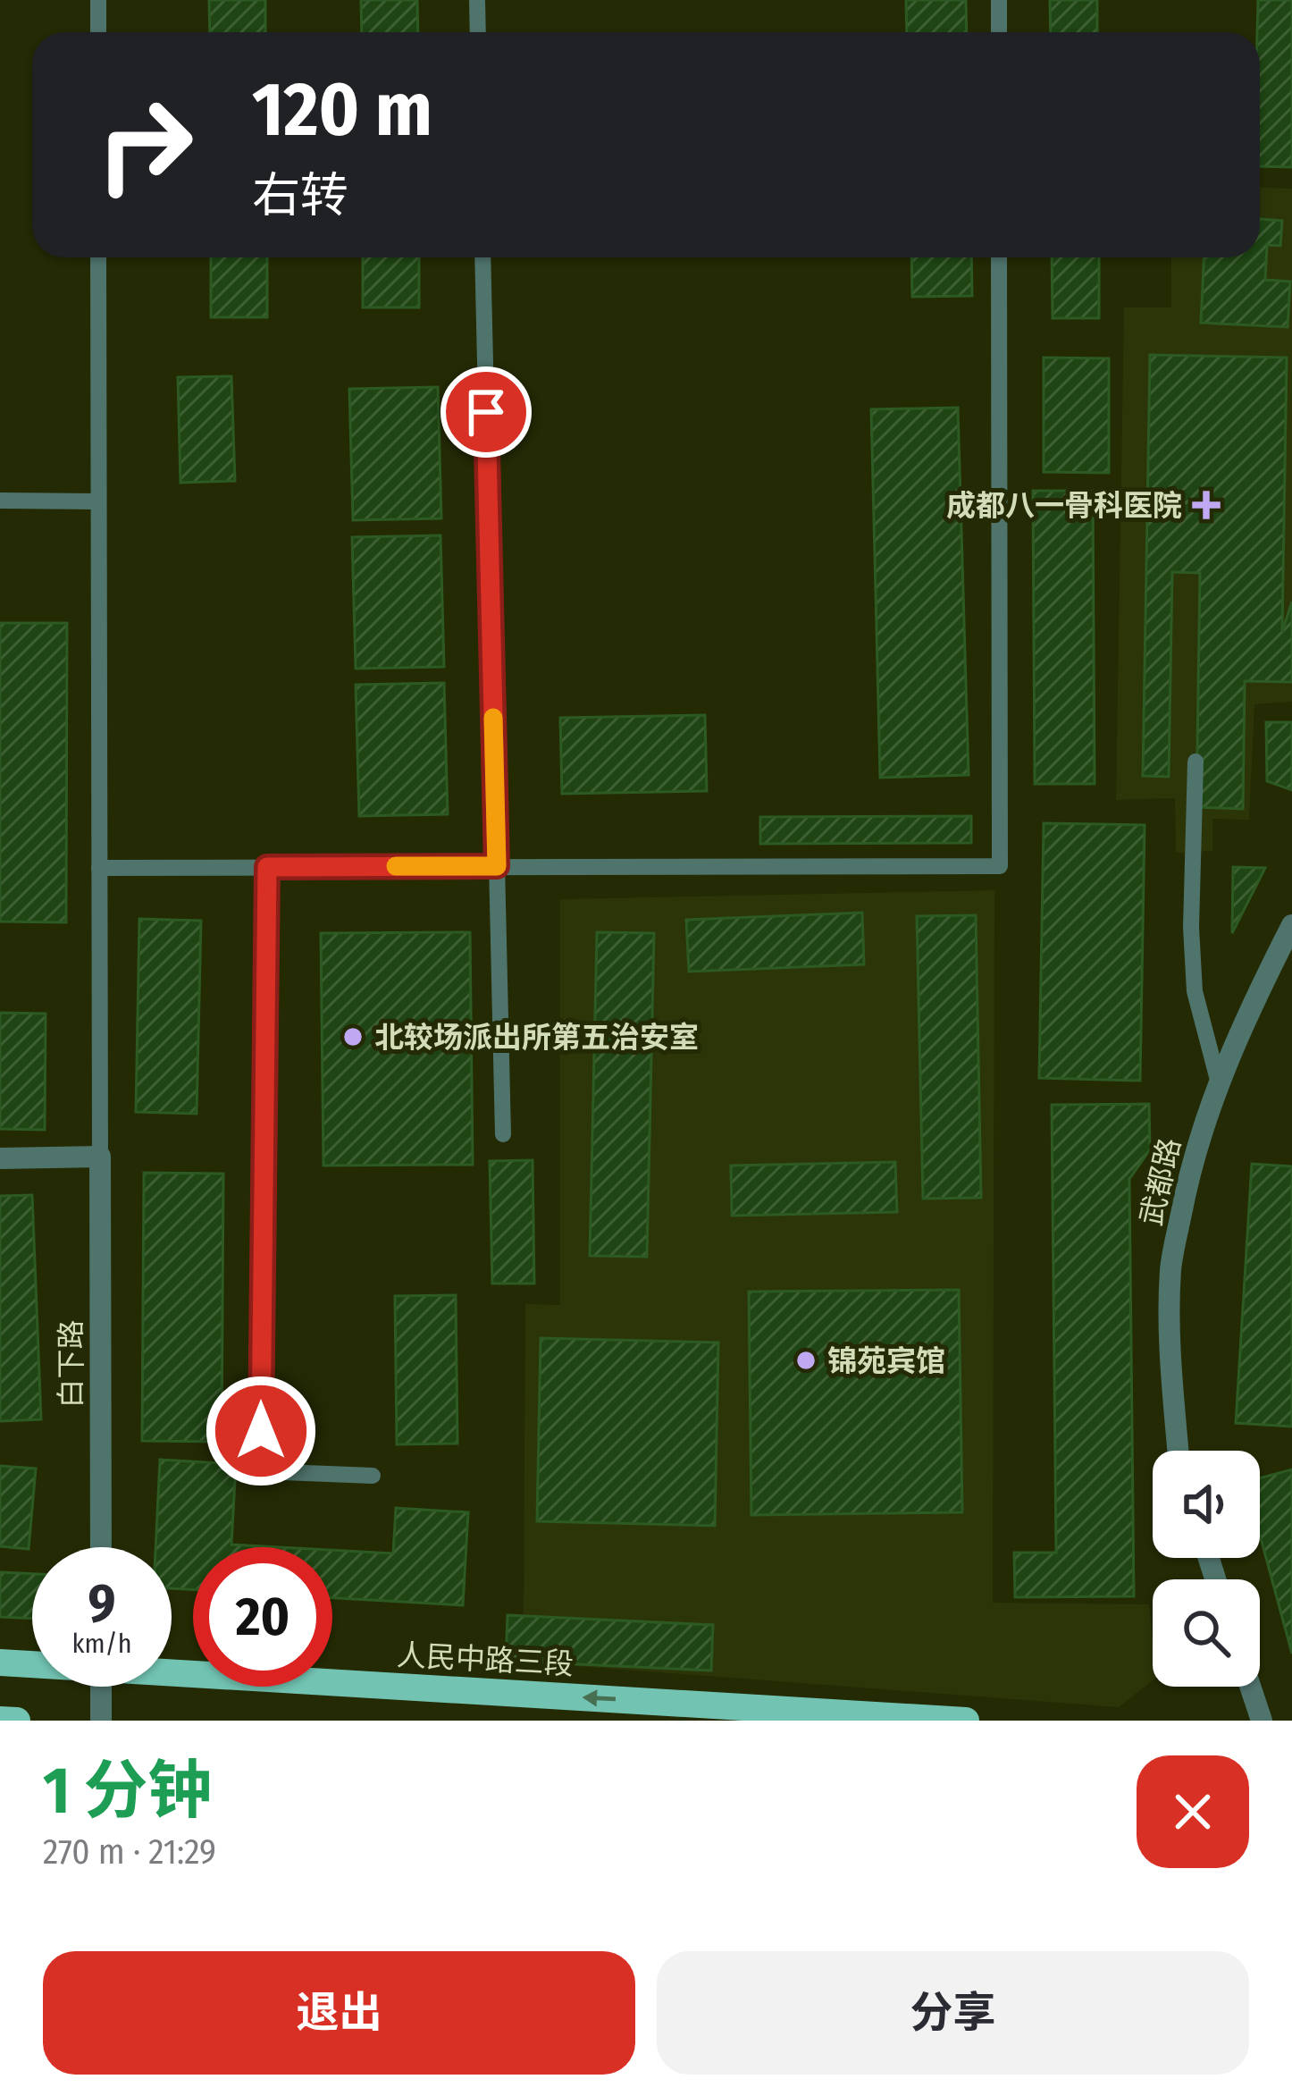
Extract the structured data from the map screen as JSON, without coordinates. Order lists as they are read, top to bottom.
{
  "streets": {
    "main road": ["人民中路三段"],
    "street": ["武都路", "白下路"]
  },
  "one_way": ["人民中路三段"],
  "places": {
    "health": ["成都八一骨科医院"],
    "other": ["北较场派出所第五治安室", "锦苑宾馆"]
  },
  "page": {
    "turn": ["120 m", "右转"],
    "speed": "9 km/h",
    "limit": "20",
    "heading": ["1 分钟", "270 m · 21:29"],
    "buttons": ["退出", "分享"]
  }
}
